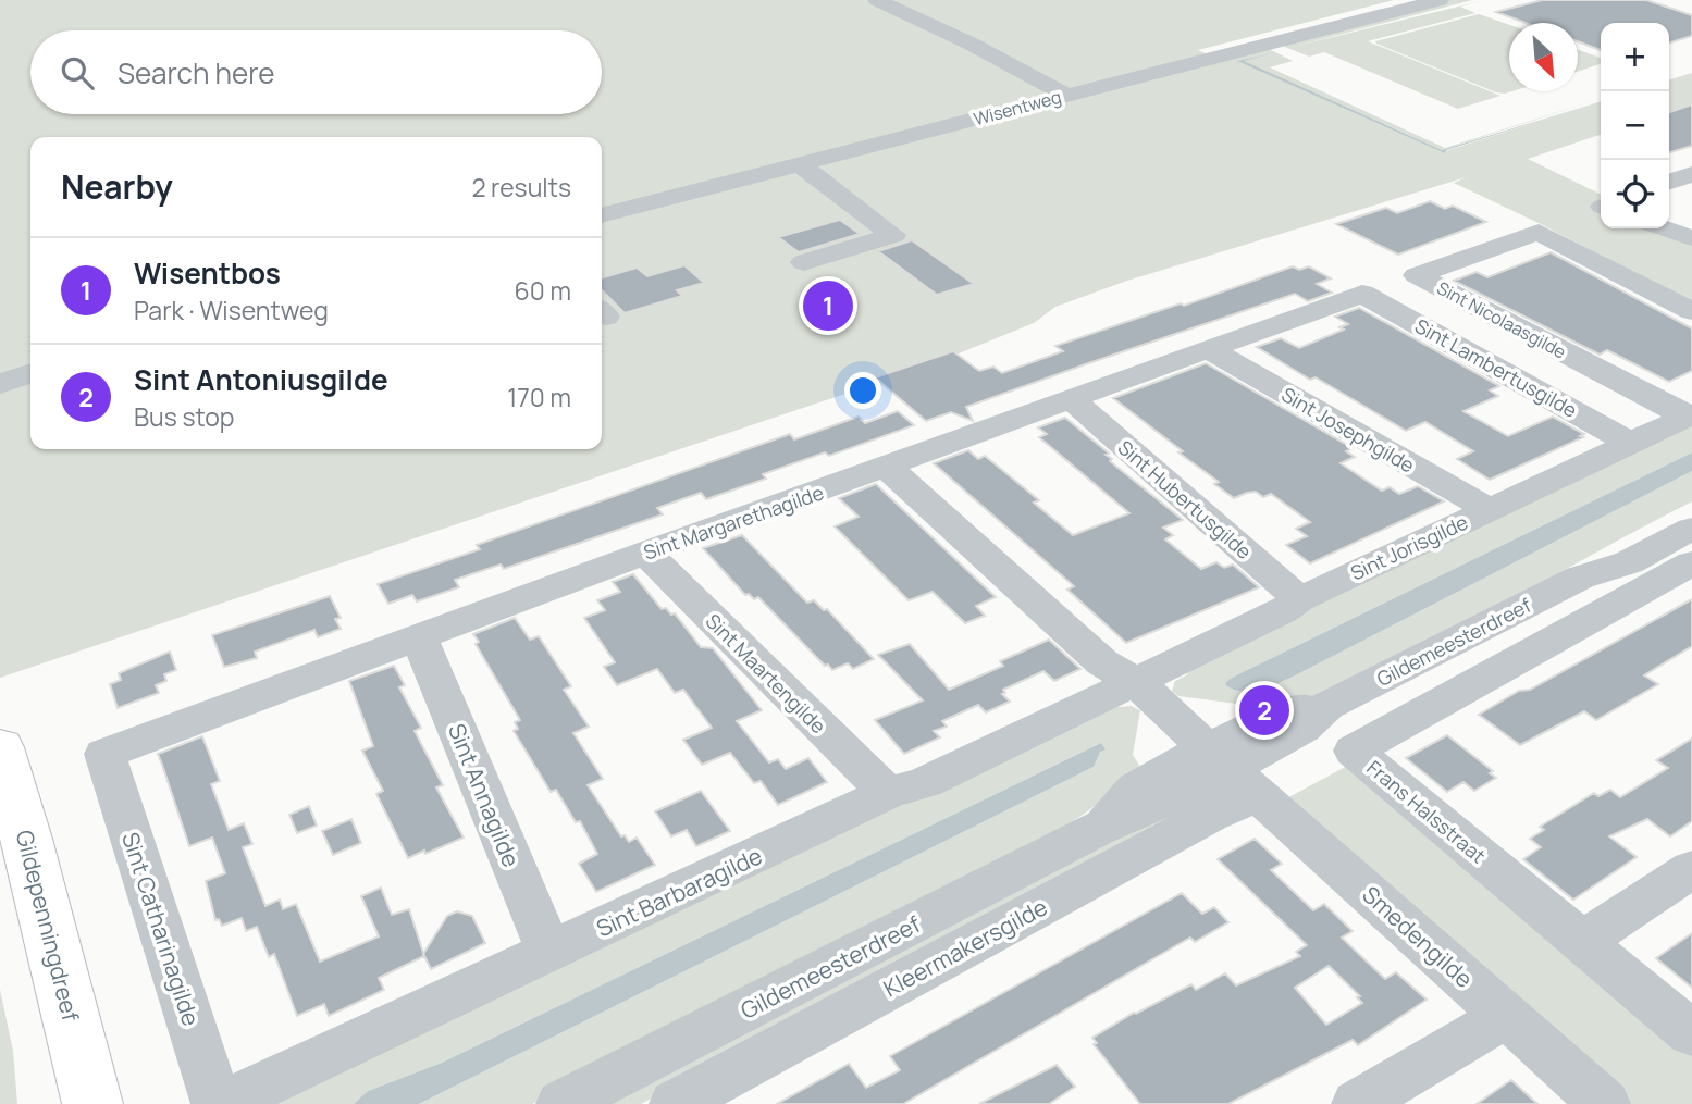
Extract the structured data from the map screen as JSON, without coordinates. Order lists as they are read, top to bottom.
{
  "streets": {
    "main road": ["Gildepenningdreef"],
    "street": [
      "Wisentweg",
      "Sint Nicolaasgilde",
      "Sint Lambertusgilde",
      "Sint Josephgilde",
      "Sint Hubertusgilde",
      "Sint Margarethagilde",
      "Sint Jorisgilde",
      "Gildemeesterdreef",
      "Sint Maartengilde",
      "Sint Annagilde",
      "Frans Halsstraat",
      "Sint Barbaragilde",
      "Sint Catharinagilde",
      "Smedengilde",
      "Kleermakersgilde"
    ]
  },
  "crossings": [
    ["Sint Nicolaasgilde", "Sint Jorisgilde"],
    ["Sint Lambertusgilde", "Sint Margarethagilde"],
    ["Sint Lambertusgilde", "Sint Jorisgilde"],
    ["Sint Josephgilde", "Sint Margarethagilde"],
    ["Sint Josephgilde", "Sint Jorisgilde"],
    ["Sint Hubertusgilde", "Sint Margarethagilde"],
    ["Sint Hubertusgilde", "Sint Jorisgilde"],
    ["Sint Margarethagilde", "Sint Maartengilde"],
    ["Sint Margarethagilde", "Sint Annagilde"],
    ["Sint Margarethagilde", "Sint Catharinagilde"],
    ["Sint Margarethagilde", "Smedengilde"],
    ["Sint Jorisgilde", "Sint Barbaragilde"],
    ["Sint Jorisgilde", "Smedengilde"],
    ["Gildemeesterdreef", "Smedengilde"],
    ["Gildemeesterdreef", "Kleermakersgilde"],
    ["Sint Maartengilde", "Sint Barbaragilde"],
    ["Sint Annagilde", "Sint Barbaragilde"],
    ["Sint Barbaragilde", "Smedengilde"],
    ["Smedengilde", "Kleermakersgilde"]
  ],
  "north": "bottom right",
  "page": {
    "map_buttons": ["+", "−"],
    "search": "Search here",
    "heading": ["Nearby", "2 results"],
    "list": [
      {
        "mark": "1",
        "name": "Wisentbos",
        "note": "Park · Wisentweg",
        "value": "60 m"
      },
      {
        "mark": "2",
        "name": "Sint Antoniusgilde",
        "note": "Bus stop",
        "value": "170 m"
      }
    ],
    "pins": ["1", "2"]
  }
}
